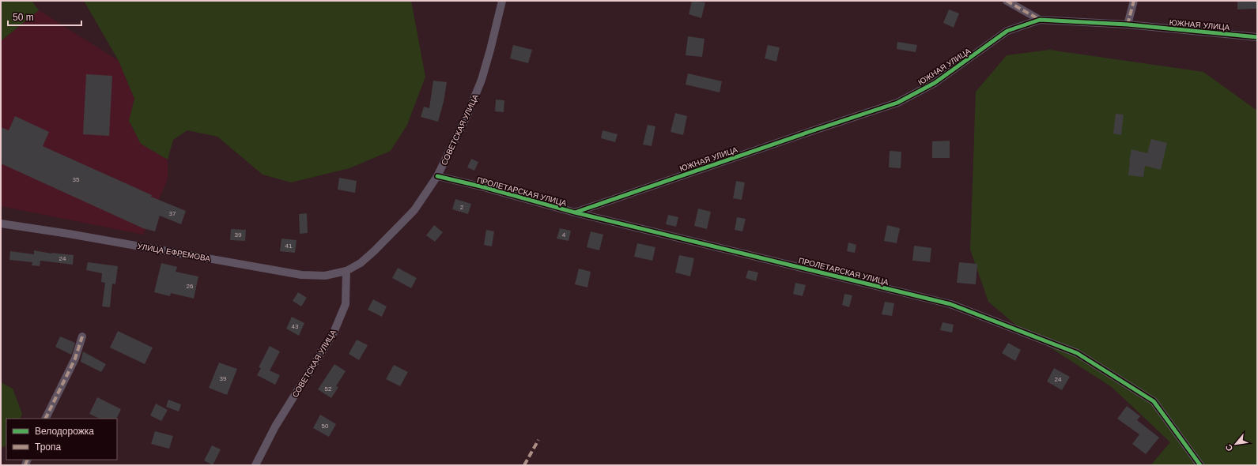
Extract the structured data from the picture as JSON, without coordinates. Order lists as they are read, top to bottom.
{
  "streets": {
    "street": [
      "ЮЖНАЯ УЛИЦА",
      "СОВЕТСКАЯ УЛИЦА",
      "ПРОЛЕТАРСКАЯ УЛИЦА",
      "УЛИЦА ЕФРЕМОВА"
    ]
  },
  "crossings": [
    ["ЮЖНАЯ УЛИЦА", "ПРОЛЕТАРСКАЯ УЛИЦА"],
    ["СОВЕТСКАЯ УЛИЦА", "ПРОЛЕТАРСКАЯ УЛИЦА"],
    ["СОВЕТСКАЯ УЛИЦА", "УЛИЦА ЕФРЕМОВА"]
  ],
  "house_numbers": [
    "35",
    "2",
    "37",
    "39",
    "4",
    "41",
    "24",
    "26",
    "43",
    "39",
    "24",
    "52",
    "50"
  ],
  "legend": ["Велодорожка", "Тропа"],
  "scale_bar": "50 m",
  "north": "bottom left"
}
